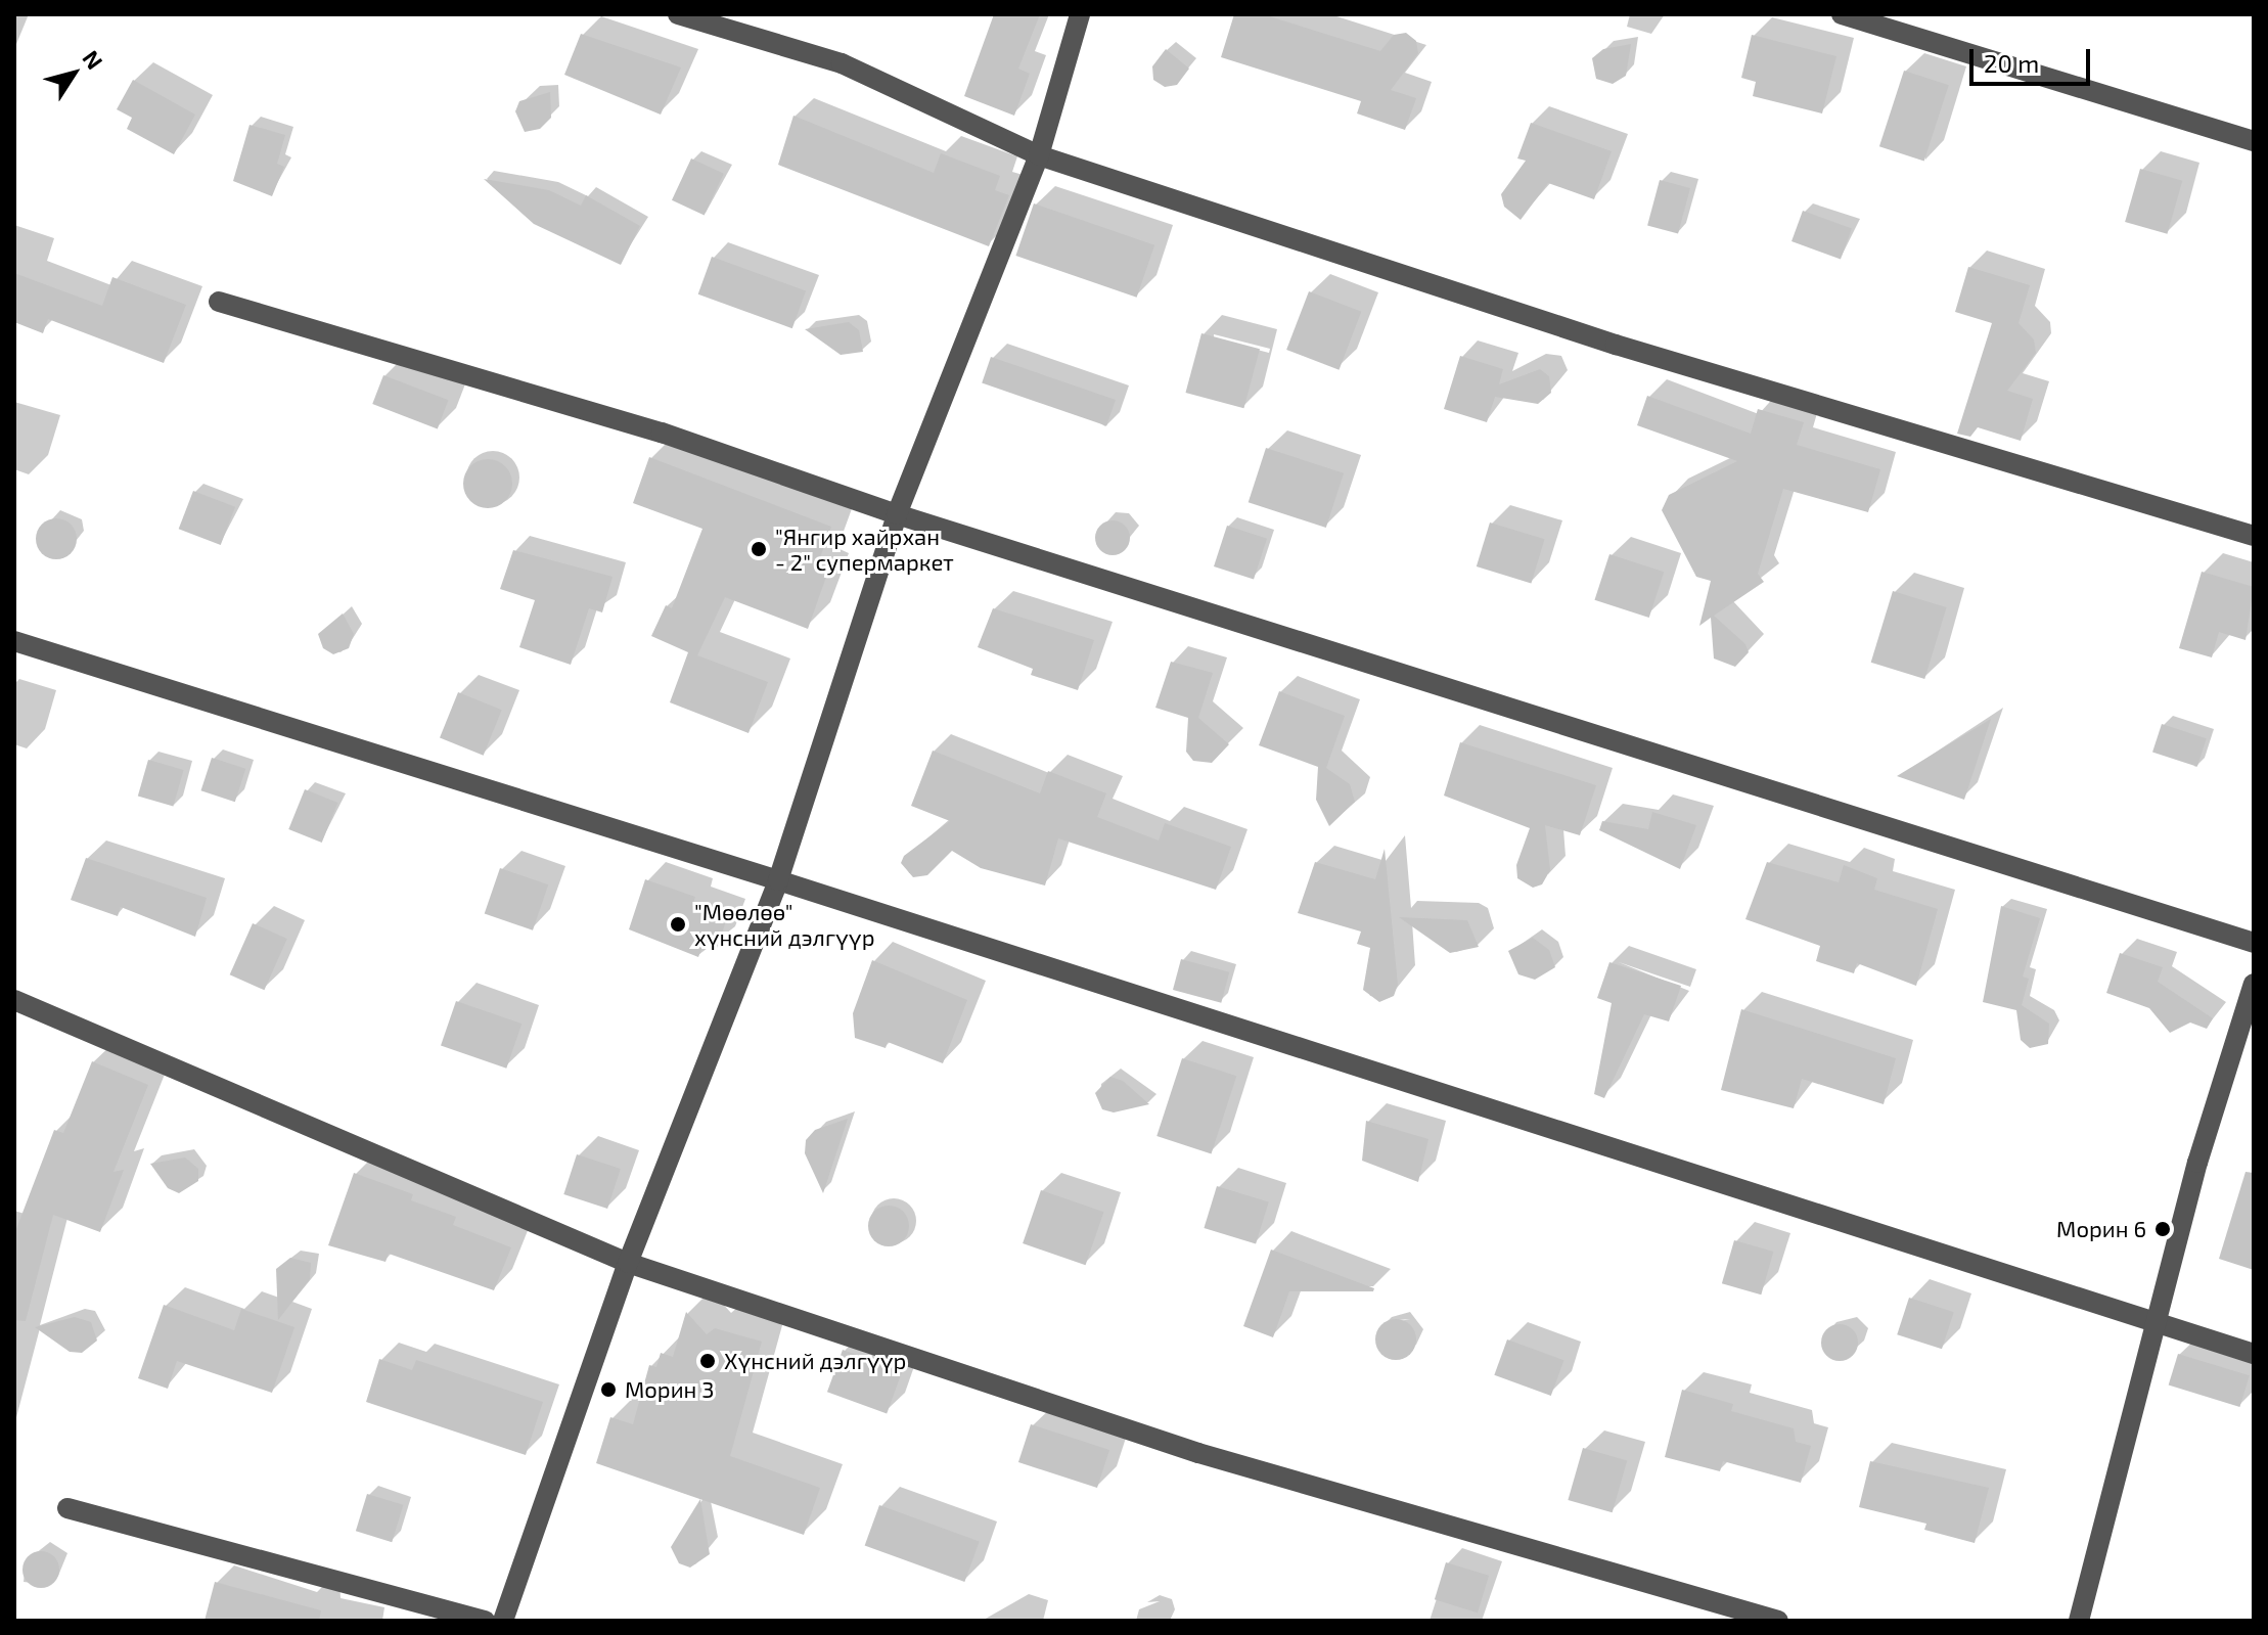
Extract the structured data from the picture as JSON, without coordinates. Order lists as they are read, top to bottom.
{
  "places": [
    "\"Янгир хайрхан - 2\" супермаркет",
    "\"Мөөлөө\" хүнсний дэлгүүр",
    "Морин 6",
    "Хүнсний дэлгүүр",
    "Морин 3"
  ],
  "scale_bar": "20 m",
  "north": "top right"
}
